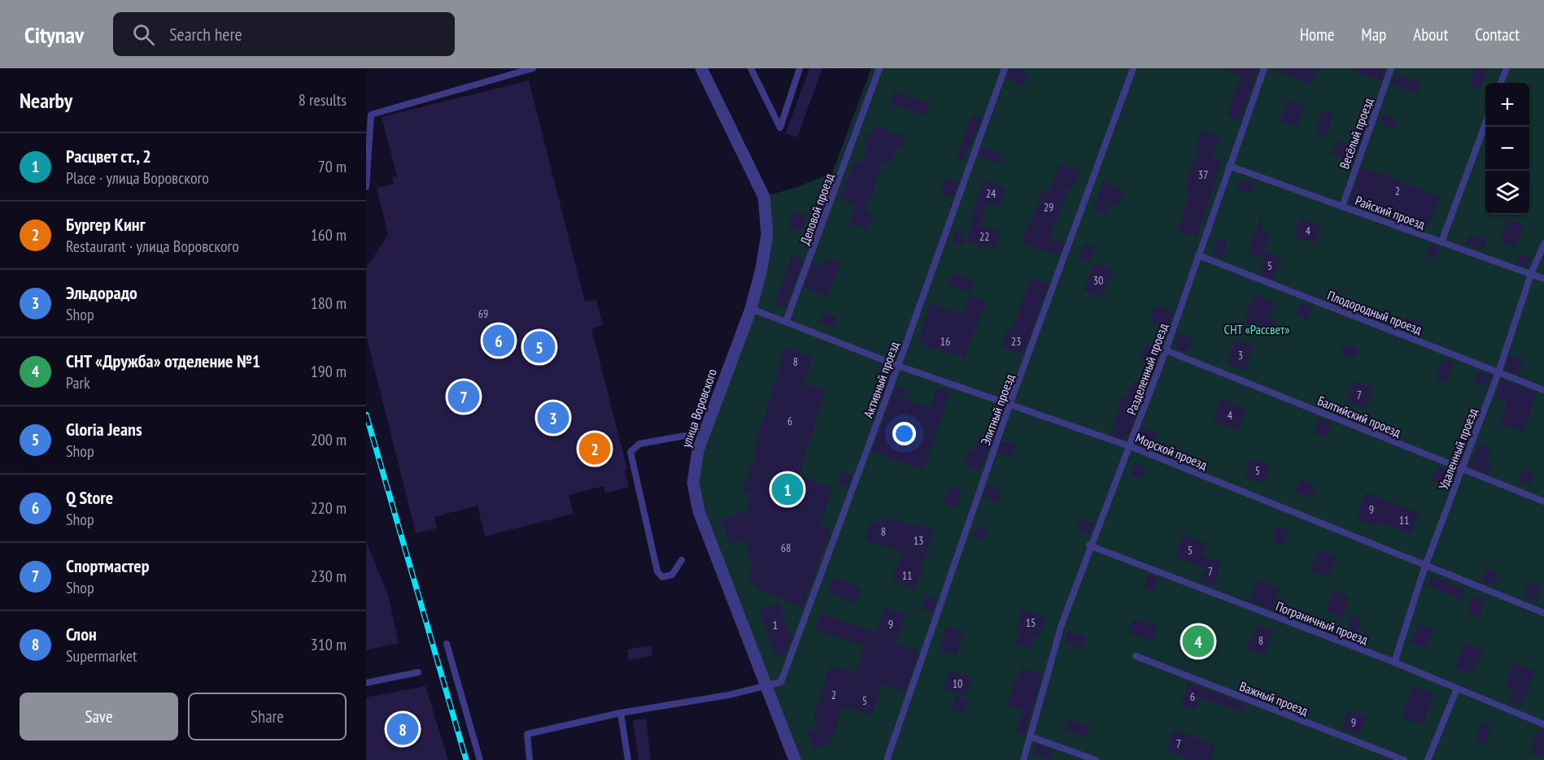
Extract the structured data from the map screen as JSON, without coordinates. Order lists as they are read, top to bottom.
{
  "streets": {
    "street": ["улица Воровского"],
    "lane": [
      "Весёлый проезд",
      "Деловой проезд",
      "Райский проезд",
      "Плодородный проезд",
      "Разделенный проезд",
      "Активный проезд",
      "Элитный проезд",
      "Балтийский проезд",
      "Удаленный проезд",
      "Морской проезд",
      "Пограничный проезд",
      "Важный проезд"
    ]
  },
  "crossings": [
    ["Весёлый проезд", "Райский проезд"],
    ["Деловой проезд", "Морской проезд"],
    ["Райский проезд", "Разделенный проезд"],
    ["Райский проезд", "Удаленный проезд"],
    ["Плодородный проезд", "Разделенный проезд"],
    ["Плодородный проезд", "Удаленный проезд"],
    ["Разделенный проезд", "Балтийский проезд"],
    ["Разделенный проезд", "Морской проезд"],
    ["Разделенный проезд", "Пограничный проезд"],
    ["Активный проезд", "улица Воровского"],
    ["Активный проезд", "Морской проезд"],
    ["Элитный проезд", "Морской проезд"],
    ["Балтийский проезд", "Удаленный проезд"],
    ["Удаленный проезд", "Морской проезд"],
    ["Удаленный проезд", "Пограничный проезд"]
  ],
  "parks": ["СНТ «Рассвет»"],
  "house_numbers": [
    "37",
    "2",
    "24",
    "29",
    "4",
    "22",
    "5",
    "30",
    "69",
    "16",
    "23",
    "3",
    "8",
    "7",
    "4",
    "6",
    "5",
    "9",
    "11",
    "8",
    "13",
    "68",
    "5",
    "7",
    "11",
    "15",
    "9",
    "1",
    "8",
    "10",
    "2",
    "6",
    "5",
    "9",
    "7"
  ],
  "page": {
    "header": "Citynav",
    "search": "Search here",
    "nav": [
      "Home",
      "Map",
      "About",
      "Contact"
    ],
    "heading": ["Nearby", "8 results"],
    "map_buttons": ["+", "−"],
    "list": [
      {
        "mark": "1",
        "name": "Расцвет ст., 2",
        "note": "Place · улица Воровского",
        "value": "70 m"
      },
      {
        "mark": "2",
        "name": "Бургер Кинг",
        "note": "Restaurant · улица Воровского",
        "value": "160 m"
      },
      {
        "mark": "3",
        "name": "Эльдорадо",
        "note": "Shop",
        "value": "180 m"
      },
      {
        "mark": "4",
        "name": "СНТ «Дружба» отделение №1",
        "note": "Park",
        "value": "190 m"
      },
      {
        "mark": "5",
        "name": "Gloria Jeans",
        "note": "Shop",
        "value": "200 m"
      },
      {
        "mark": "6",
        "name": "Q Store",
        "note": "Shop",
        "value": "220 m"
      },
      {
        "mark": "7",
        "name": "Спортмастер",
        "note": "Shop",
        "value": "230 m"
      },
      {
        "mark": "8",
        "name": "Слон",
        "note": "Supermarket",
        "value": "310 m"
      }
    ],
    "pins": [
      "6",
      "5",
      "7",
      "3",
      "2",
      "1",
      "4",
      "8"
    ],
    "buttons": ["Save", "Share"]
  }
}
